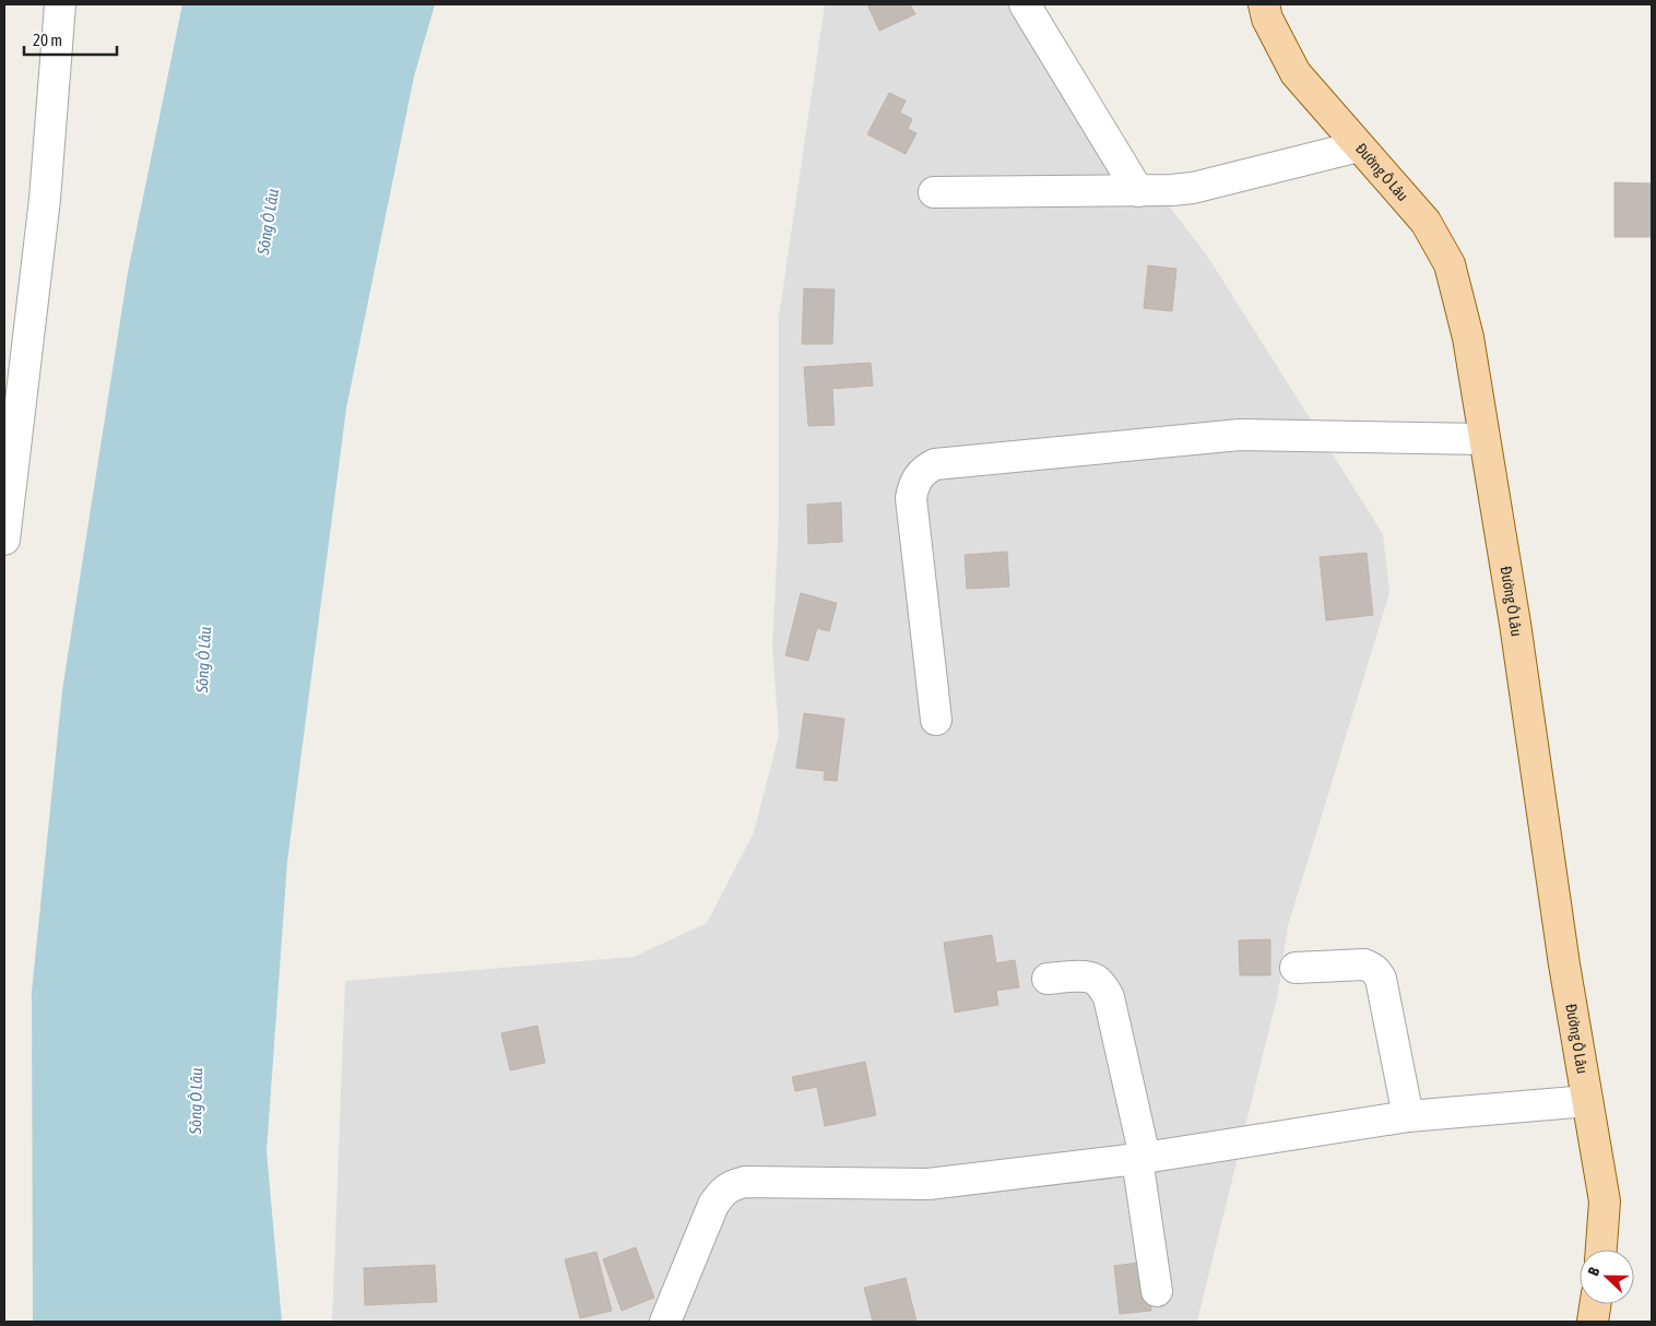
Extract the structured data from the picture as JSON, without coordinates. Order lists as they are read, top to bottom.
{
  "streets": {
    "main road": ["Đường Ô Lâu"]
  },
  "water": ["Sông Ô Lâu"],
  "scale_bar": "20 m",
  "north": "left"
}
